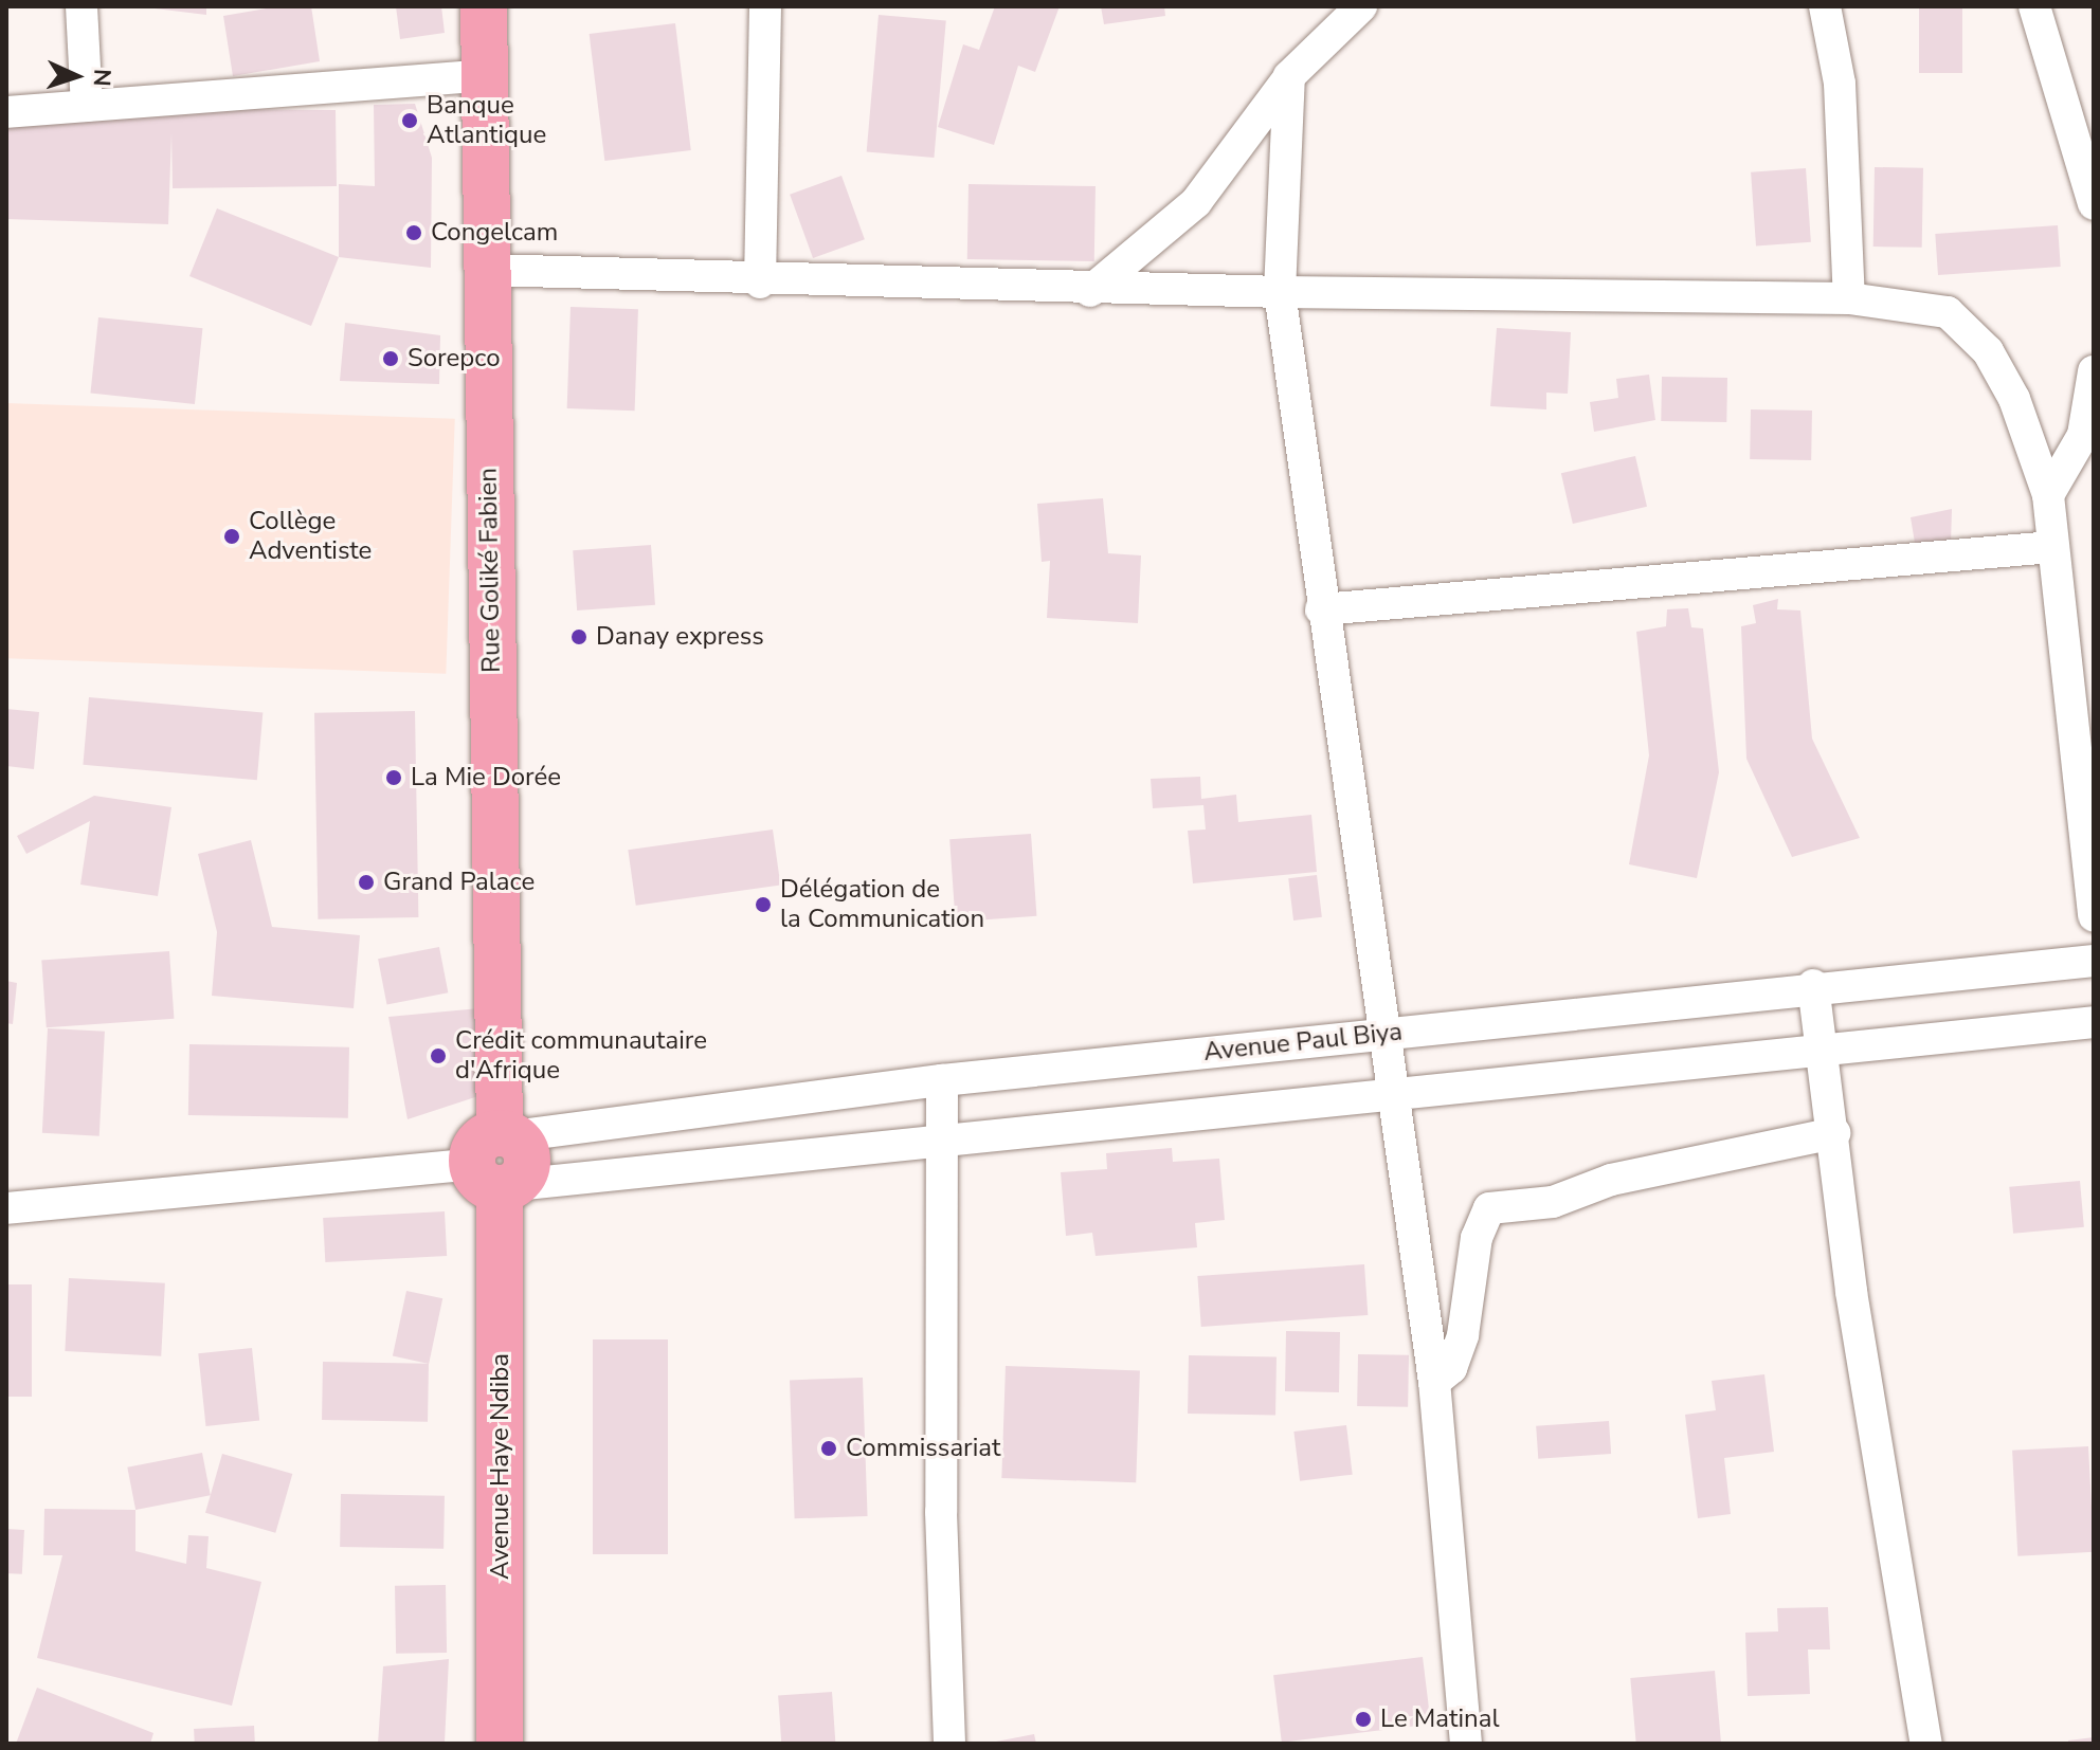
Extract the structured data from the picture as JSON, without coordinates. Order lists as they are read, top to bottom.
{
  "streets": {
    "highway": ["Rue Goliké Fabien", "Avenue Haye Ndiba"],
    "street": ["Avenue Paul Biya"]
  },
  "crossings": [
    ["Rue Goliké Fabien", "Avenue Paul Biya"],
    ["Rue Goliké Fabien", "Avenue Haye Ndiba"],
    ["Avenue Paul Biya", "Avenue Haye Ndiba"]
  ],
  "places": [
    "Banque Atlantique",
    "Congelcam",
    "Sorepco",
    "Collège Adventiste",
    "Danay express",
    "La Mie Dorée",
    "Grand Palace",
    "Délégation de la Communication",
    "Crédit communautaire d'Afrique",
    "Commissariat",
    "Le Matinal"
  ],
  "north": "right"
}
